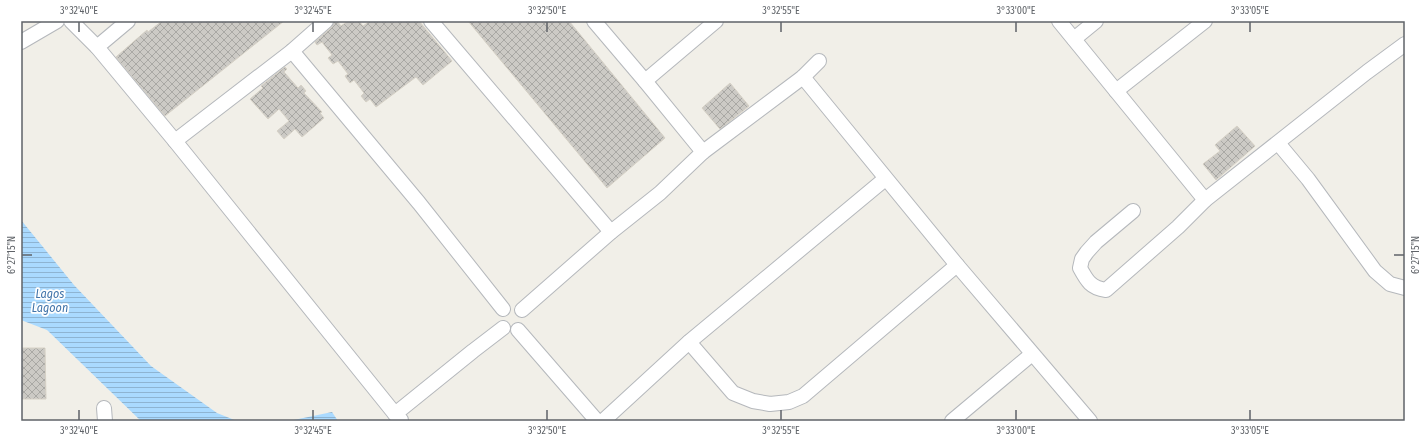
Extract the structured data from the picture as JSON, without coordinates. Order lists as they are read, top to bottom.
{
  "water": ["Lagos Lagoon"],
  "coordinates": [
    "3°32'40\"E",
    "3°32'45\"E",
    "3°32'50\"E",
    "3°32'55\"E",
    "3°33'00\"E",
    "3°33'05\"E",
    "6°27'15\"N"
  ]
}
